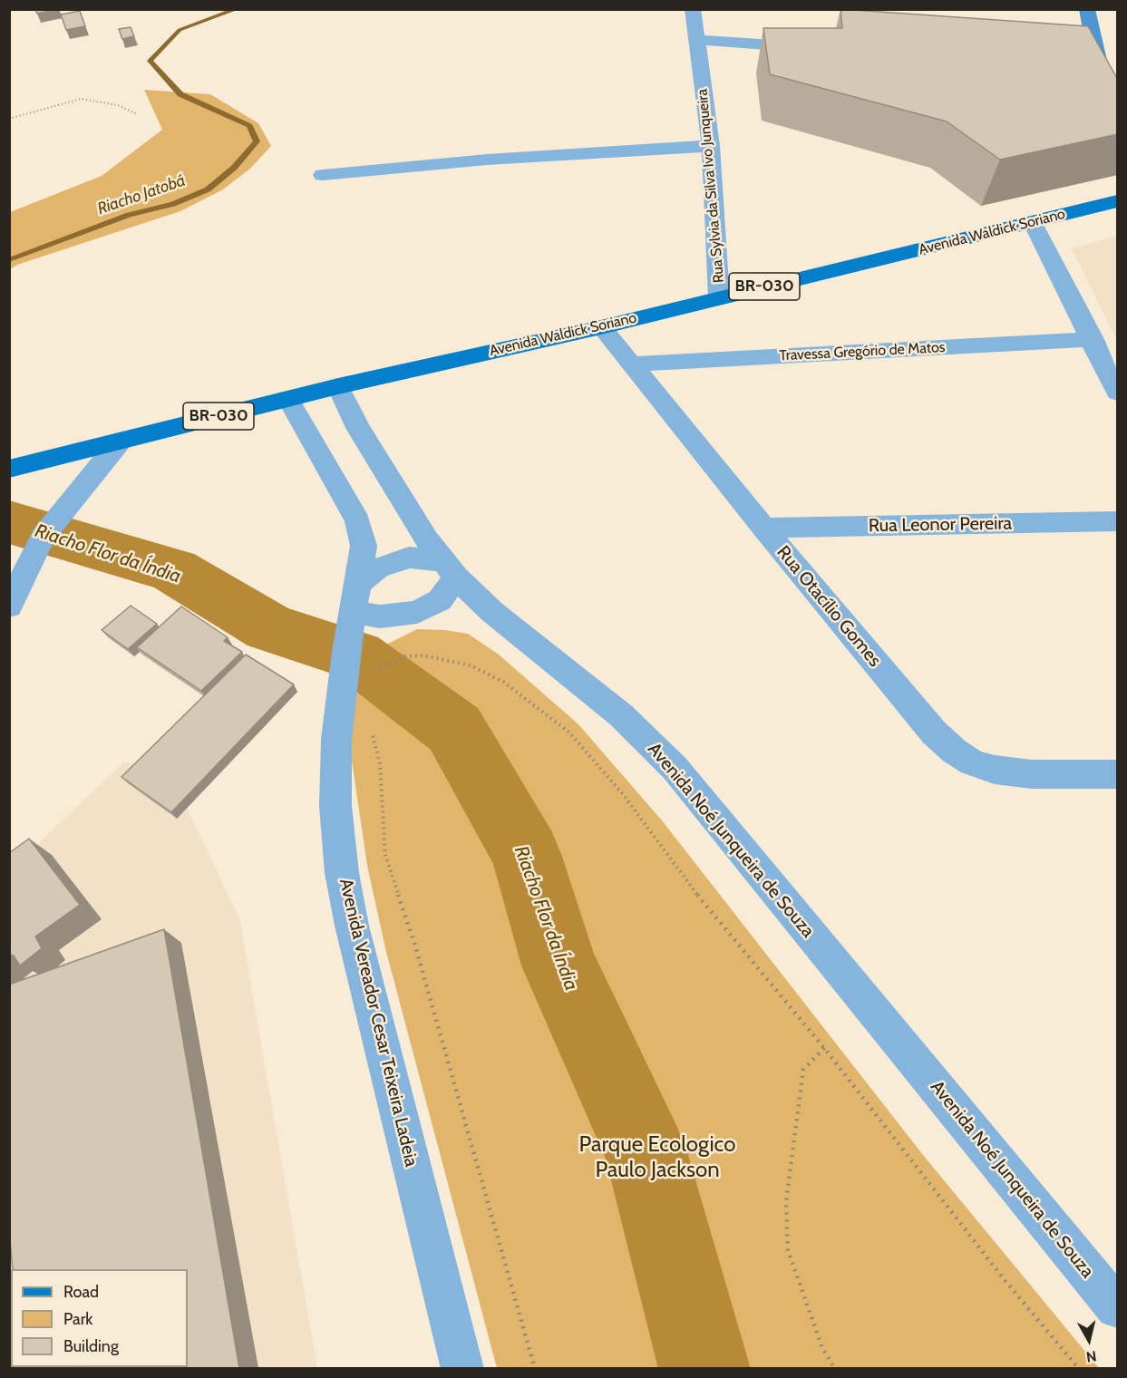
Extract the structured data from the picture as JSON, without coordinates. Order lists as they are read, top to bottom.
{
  "streets": {
    "main road": ["Avenida Waldick Soriano", "BR-030"],
    "street": [
      "Rua Sylvia da Silva Ivo Junqueira",
      "Travessa Gregório de Matos",
      "Rua Leonor Pereira",
      "Rua Otacílio Gomes",
      "Avenida Noé Junqueira de Souza",
      "Avenida Vereador Cesar Teixeira Ladeia"
    ]
  },
  "crossings": [
    ["Rua Sylvia da Silva Ivo Junqueira", "Avenida Waldick Soriano"],
    ["Avenida Waldick Soriano", "Rua Otacílio Gomes"],
    ["Avenida Waldick Soriano", "Avenida Noé Junqueira de Souza"],
    ["Avenida Waldick Soriano", "Avenida Vereador Cesar Teixeira Ladeia"],
    ["Travessa Gregório de Matos", "Rua Otacílio Gomes"],
    ["Rua Leonor Pereira", "Rua Otacílio Gomes"]
  ],
  "water": ["Riacho Jatobá", "Riacho Flor da Índia"],
  "parks": ["Parque Ecologico Paulo Jackson"],
  "legend": ["Road", "Park", "Building"],
  "north": "bottom"
}
